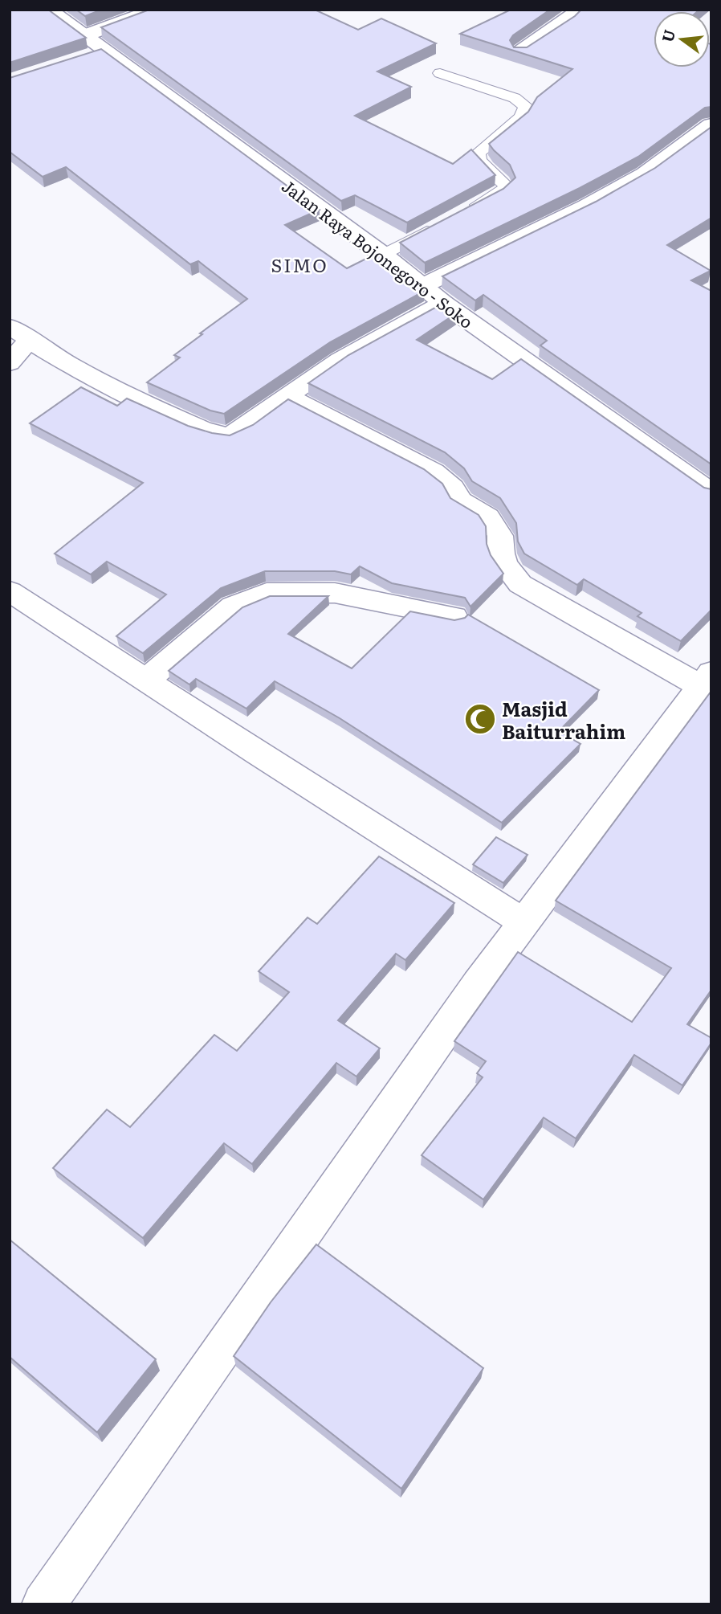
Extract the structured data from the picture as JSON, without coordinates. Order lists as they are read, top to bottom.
{
  "streets": {
    "street": ["Jalan Raya Bojonegoro - Soko"]
  },
  "districts": ["SIMO"],
  "places": {
    "mosque": ["Masjid Baiturrahim"]
  },
  "north": "left"
}
